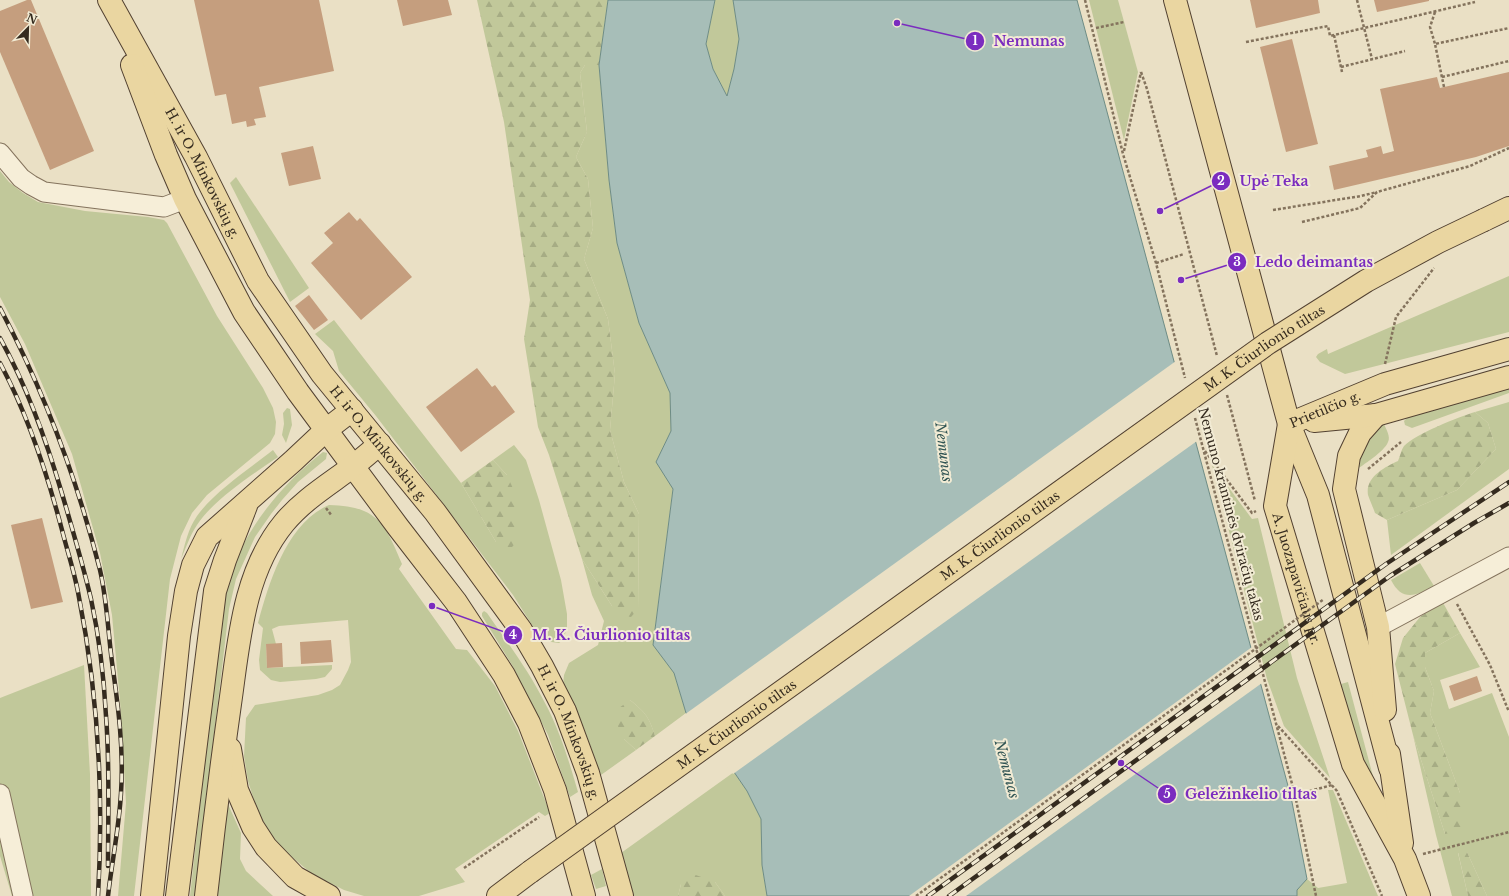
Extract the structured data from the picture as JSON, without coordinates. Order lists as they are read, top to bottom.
{
  "streets": {
    "main road": [
      "H. ir O. Minkovskių g.",
      "M. K. Čiurlionio tiltas",
      "Prietilčio g.",
      "A. Juozapavičiaus pr."
    ],
    "path": ["Nemuno krantinės dviračių takas"]
  },
  "crossings": [
    ["Prietilčio g.", "A. Juozapavičiaus pr."]
  ],
  "water": ["Nemunas"],
  "places": [
    "Nemunas",
    "Upė Teka",
    "Ledo deimantas",
    "M. K. Čiurlionio tiltas",
    "Geležinkelio tiltas"
  ],
  "north": "top right"
}
